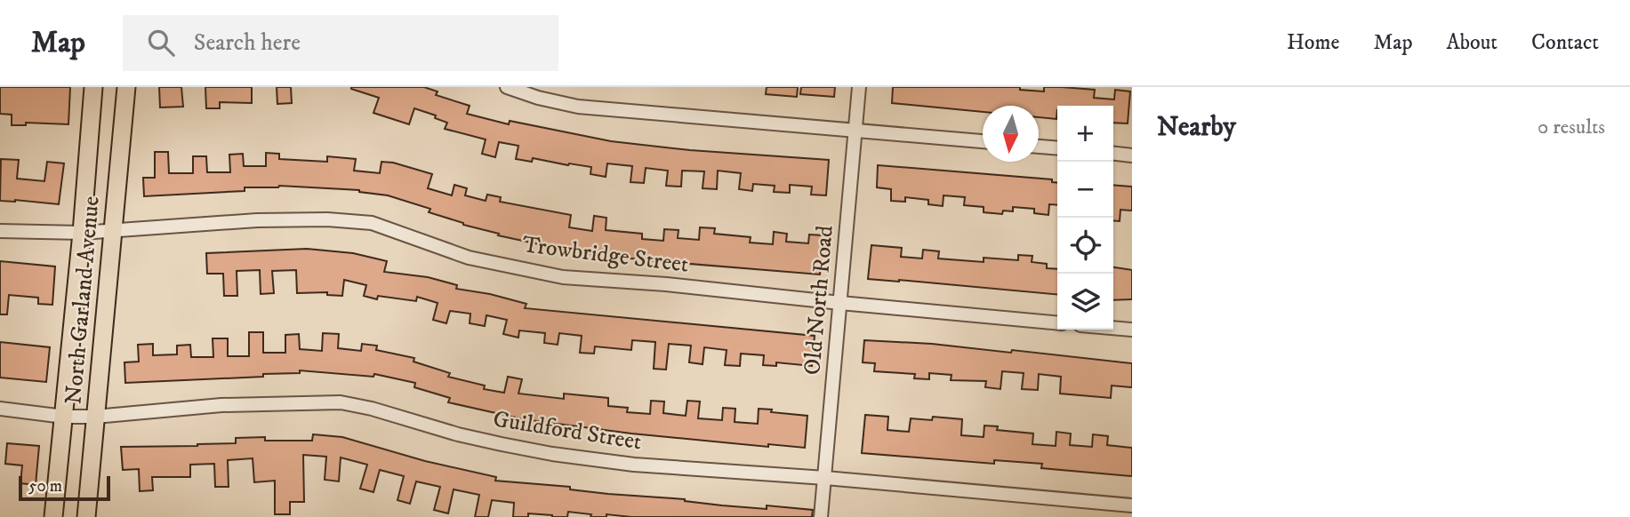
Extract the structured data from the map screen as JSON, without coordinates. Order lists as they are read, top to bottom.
{
  "streets": {
    "main road": ["North Garland Avenue"],
    "street": ["Trowbridge Street", "Old North Road", "Guildford Street"]
  },
  "crossings": [
    ["Trowbridge Street", "North Garland Avenue"],
    ["Trowbridge Street", "Old North Road"],
    ["North Garland Avenue", "Guildford Street"],
    ["Old North Road", "Guildford Street"]
  ],
  "scale_bar": "50 m",
  "north": "bottom",
  "page": {
    "header": "Map",
    "search": "Search here",
    "nav": [
      "Home",
      "Map",
      "About",
      "Contact"
    ],
    "heading": ["Nearby", "0 results"],
    "map_buttons": ["+", "−"],
    "scale": "50 m"
  }
}
